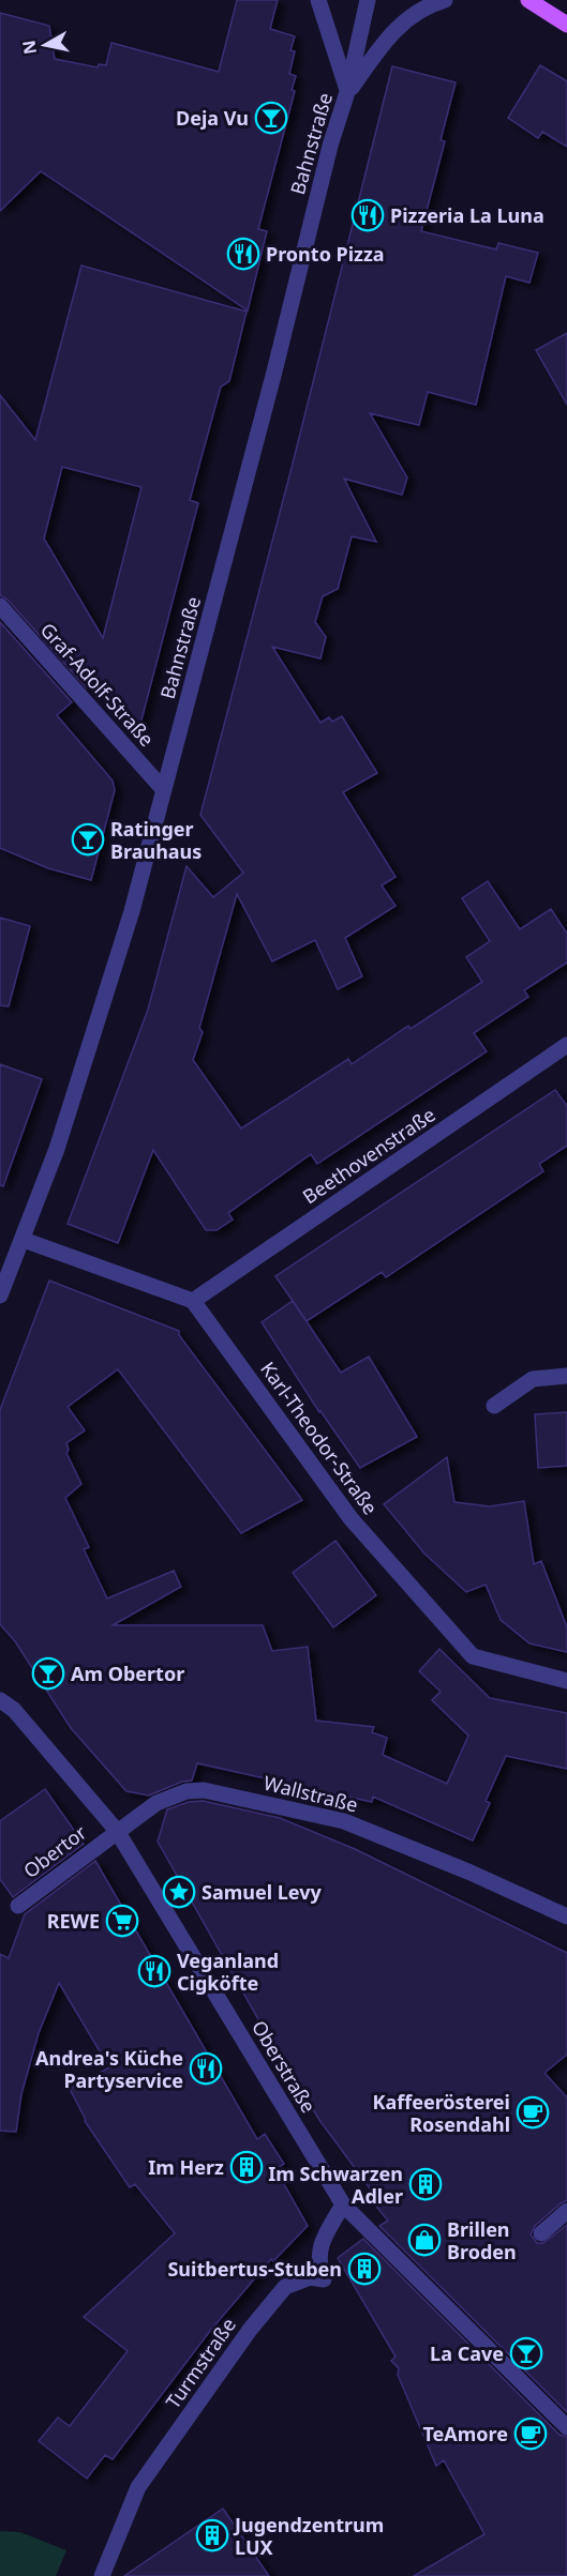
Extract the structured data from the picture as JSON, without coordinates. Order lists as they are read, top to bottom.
{
  "streets": {
    "street": [
      "Bahnstraße",
      "Graf-Adolf-Straße",
      "Beethovenstraße",
      "Karl-Theodor-Straße",
      "Wallstraße",
      "Obertor",
      "Oberstraße",
      "Turmstraße"
    ]
  },
  "crossings": [
    ["Bahnstraße", "Graf-Adolf-Straße"],
    ["Beethovenstraße", "Karl-Theodor-Straße"],
    ["Wallstraße", "Obertor"],
    ["Wallstraße", "Oberstraße"],
    ["Obertor", "Oberstraße"],
    ["Oberstraße", "Turmstraße"]
  ],
  "places": {
    "bar": [
      "Deja Vu",
      "Ratinger Brauhaus",
      "Am Obertor",
      "La Cave"
    ],
    "restaurant": [
      "Pizzeria La Luna",
      "Pronto Pizza",
      "Veganland Cigköfte",
      "Andrea's Küche Partyservice"
    ],
    "place": ["Samuel Levy"],
    "supermarket": ["REWE"],
    "cafe": ["Kaffeerösterei Rosendahl", "TeAmore"],
    "building": [
      "Im Herz",
      "Im Schwarzen Adler",
      "Suitbertus-Stuben",
      "Jugendzentrum LUX"
    ],
    "shop": ["Brillen Broden"]
  },
  "north": "left"
}
